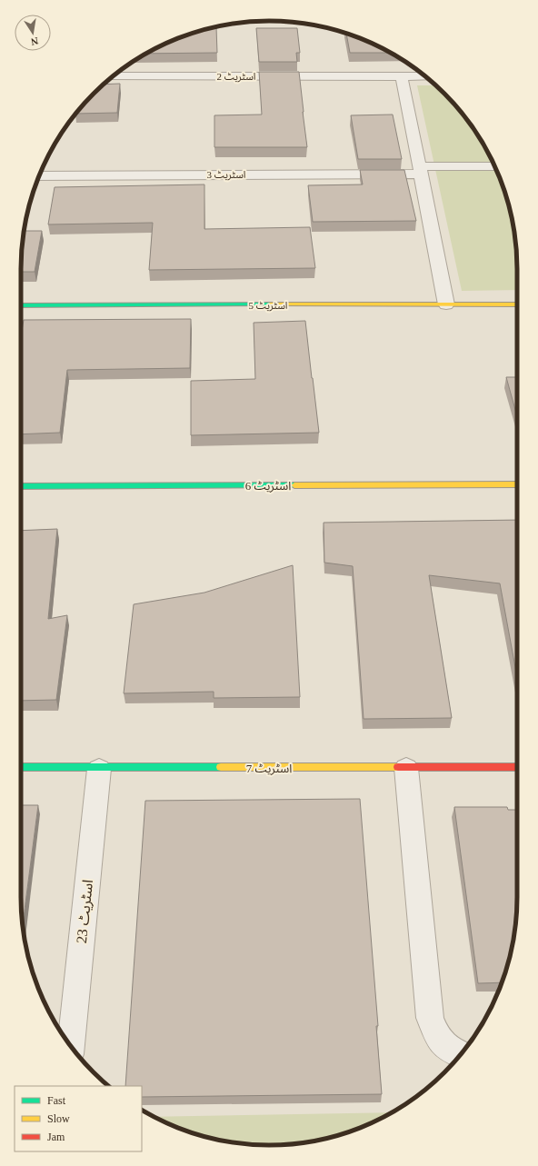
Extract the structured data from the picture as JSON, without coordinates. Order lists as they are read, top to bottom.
{
  "streets": {
    "street": [
      "اسٹریٹ 2",
      "اسٹریٹ 3",
      "اسٹریٹ 5",
      "اسٹریٹ 6",
      "اسٹریٹ 7",
      "اسٹریٹ 23"
    ]
  },
  "crossings": [
    ["اسٹریٹ 7", "اسٹریٹ 23"]
  ],
  "legend": ["Fast", "Slow", "Jam"],
  "north": "bottom"
}
